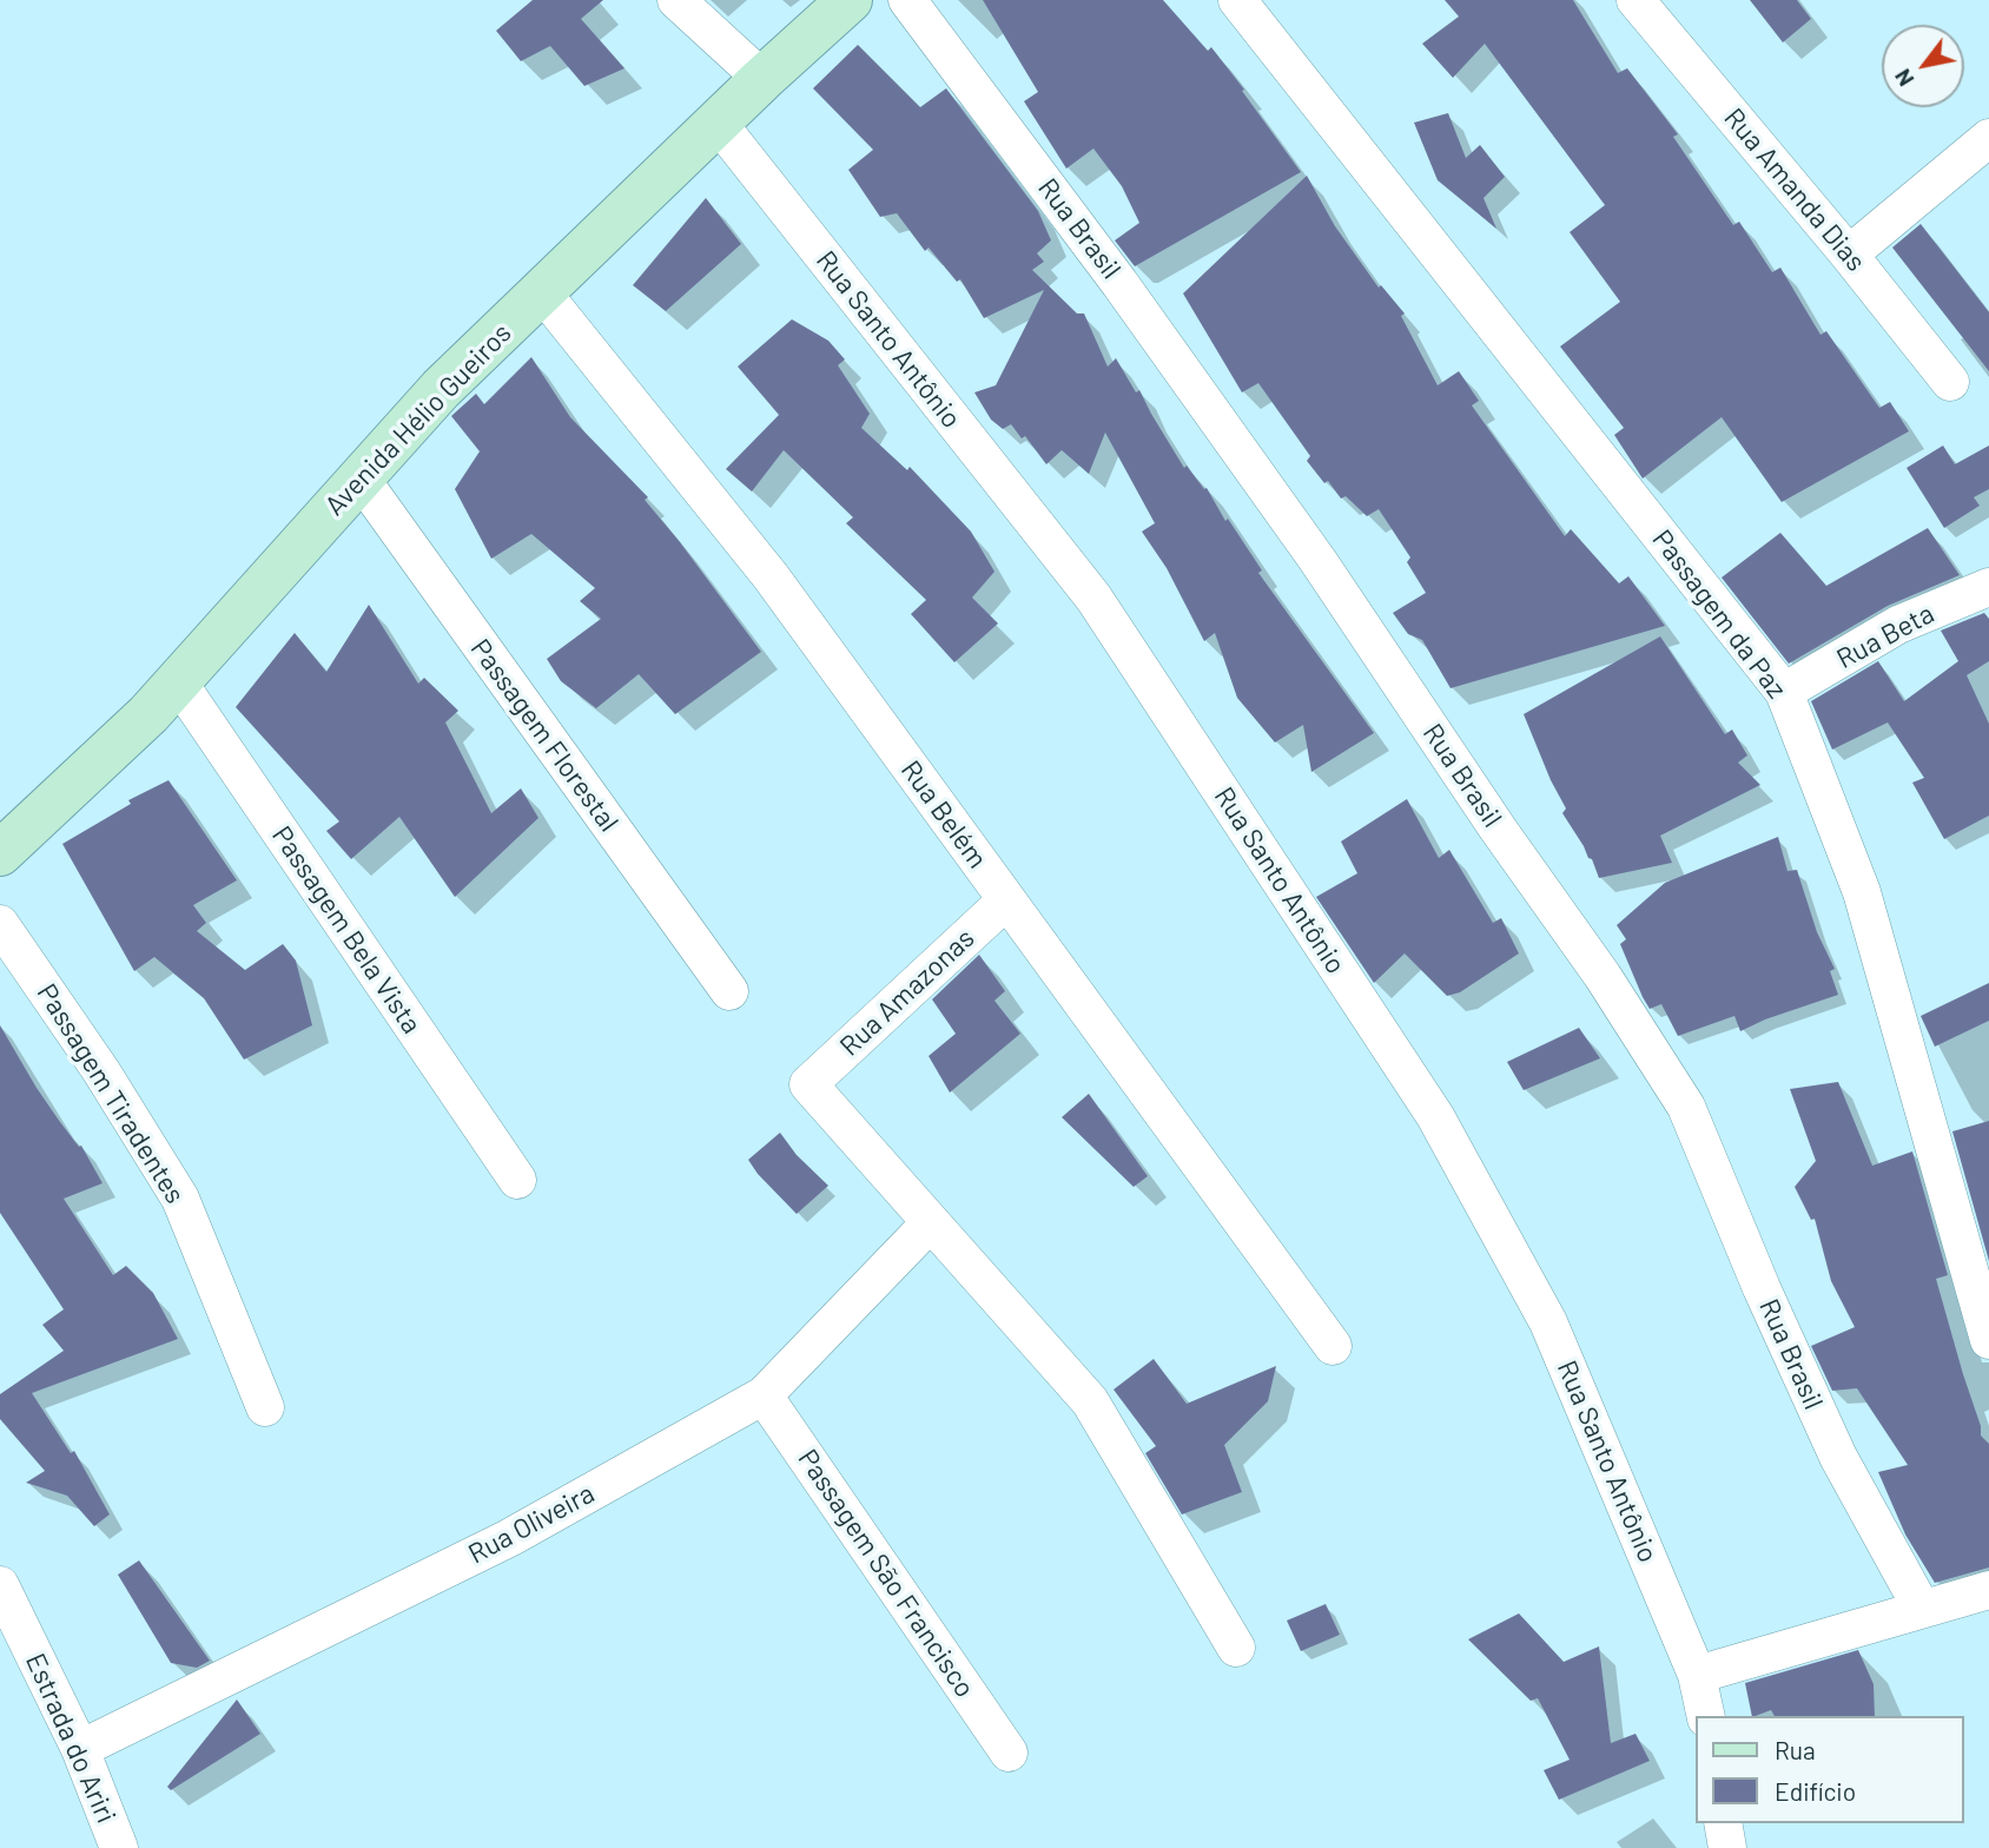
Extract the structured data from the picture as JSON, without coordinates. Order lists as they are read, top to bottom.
{
  "streets": {
    "main road": ["Avenida Hélio Gueiros"],
    "street": [
      "Rua Amanda Dias",
      "Rua Brasil",
      "Rua Santo Antônio",
      "Passagem da Paz",
      "Rua Beta",
      "Passagem Florestal",
      "Rua Belém",
      "Passagem Bela Vista",
      "Rua Amazonas",
      "Passagem Tiradentes",
      "Rua Oliveira",
      "Passagem São Francisco",
      "Estrada do Ariri"
    ]
  },
  "crossings": [
    ["Rua Santo Antônio", "Avenida Hélio Gueiros"],
    ["Avenida Hélio Gueiros", "Passagem Florestal"],
    ["Avenida Hélio Gueiros", "Rua Belém"],
    ["Avenida Hélio Gueiros", "Passagem Bela Vista"],
    ["Passagem da Paz", "Rua Beta"],
    ["Rua Belém", "Rua Amazonas"],
    ["Rua Amazonas", "Rua Oliveira"],
    ["Rua Oliveira", "Passagem São Francisco"],
    ["Rua Oliveira", "Estrada do Ariri"]
  ],
  "legend": ["Rua", "Edifício"],
  "north": "bottom left"
}
